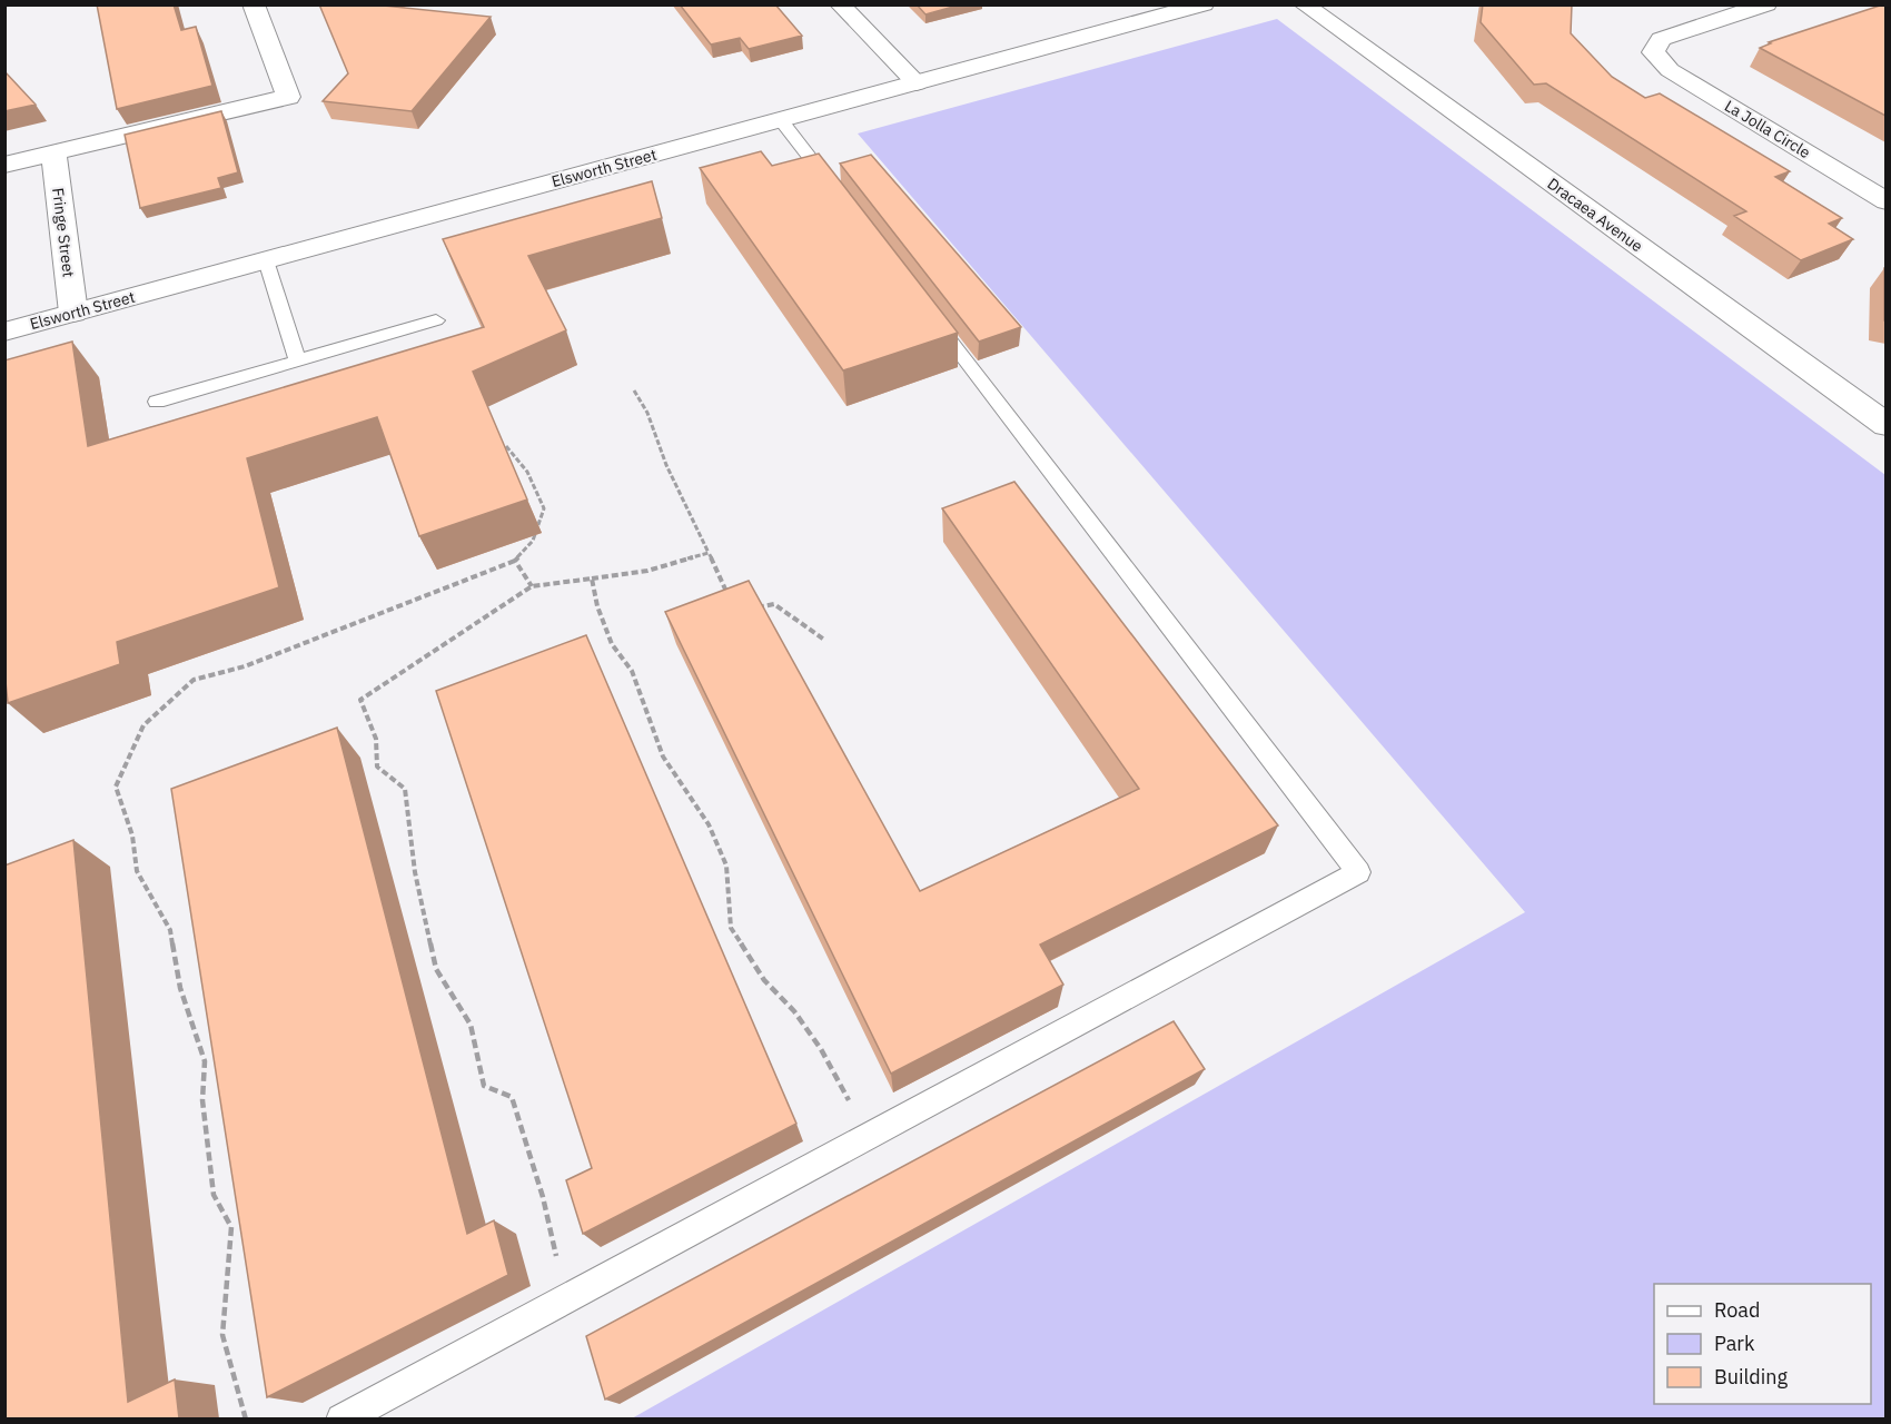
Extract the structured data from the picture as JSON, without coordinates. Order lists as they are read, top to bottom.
{
  "streets": {
    "street": [
      "La Jolla Circle",
      "Elsworth Street",
      "Dracaea Avenue",
      "Fringe Street"
    ]
  },
  "crossings": [
    ["Elsworth Street", "Fringe Street"]
  ],
  "legend": ["Road", "Park", "Building"]
}
